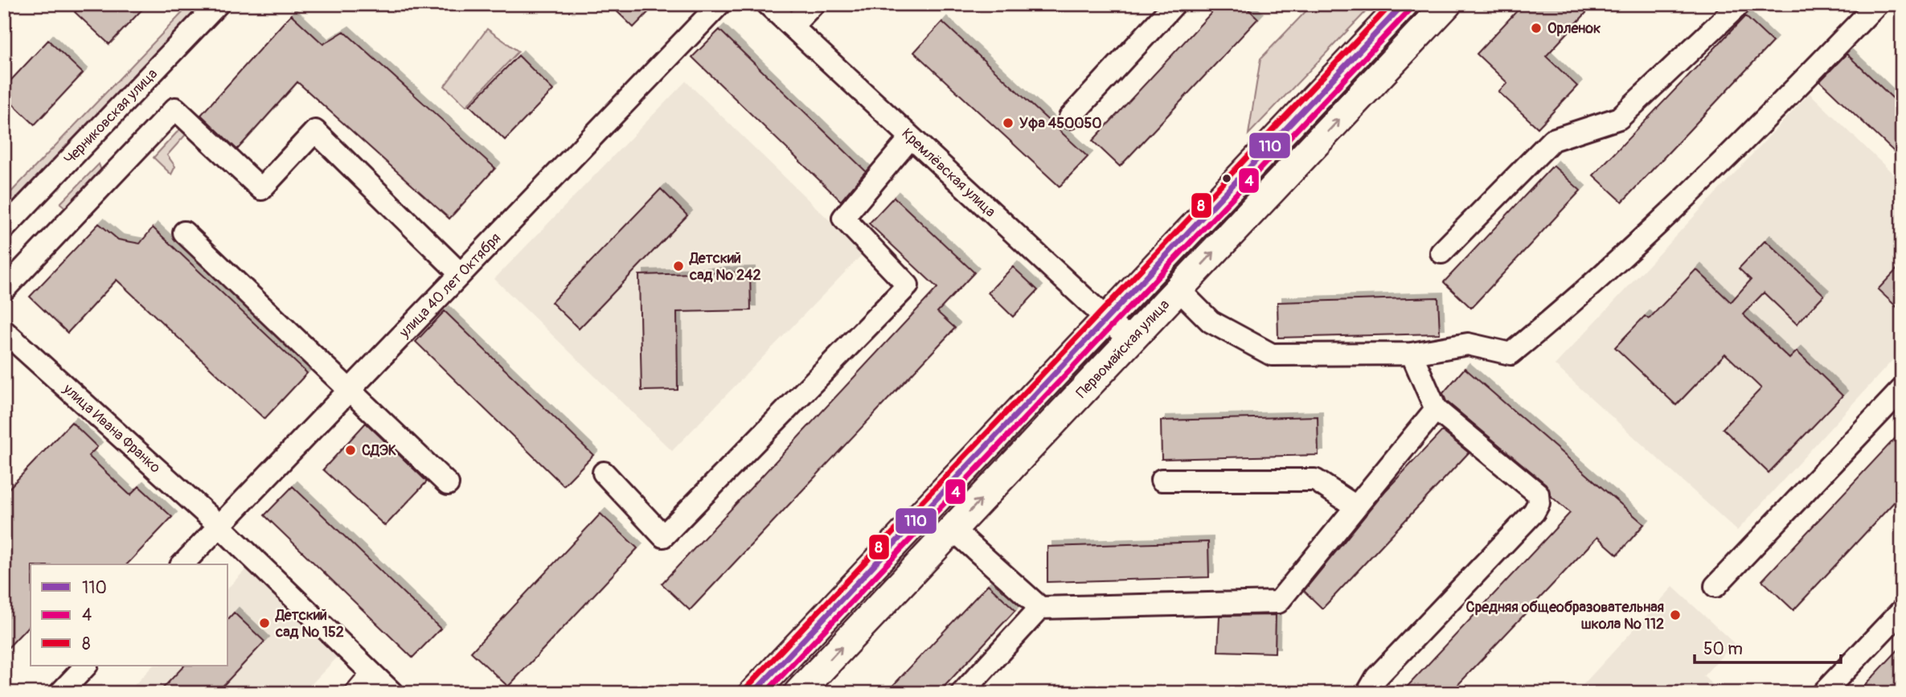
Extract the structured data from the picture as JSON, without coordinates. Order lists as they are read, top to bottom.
{
  "streets": {
    "main road": ["Первомайская улица"],
    "street": [
      "Черниковская улица",
      "Кремлёвская улица",
      "улица 40 лет Октября",
      "улица Ивана Франко"
    ]
  },
  "crossings": [
    ["Кремлёвская улица", "Первомайская улица"],
    ["улица 40 лет Октября", "улица Ивана Франко"]
  ],
  "places": [
    "Орленок",
    "Уфа 450050",
    "Детский сад № 242",
    "СДЭК",
    "Средняя общеобразовательная школа № 112",
    "Детский сад № 152"
  ],
  "lines": ["transit line 110", "transit line 8", "transit line 4"],
  "legend": ["110", "4", "8"],
  "scale_bar": "50 m"
}
